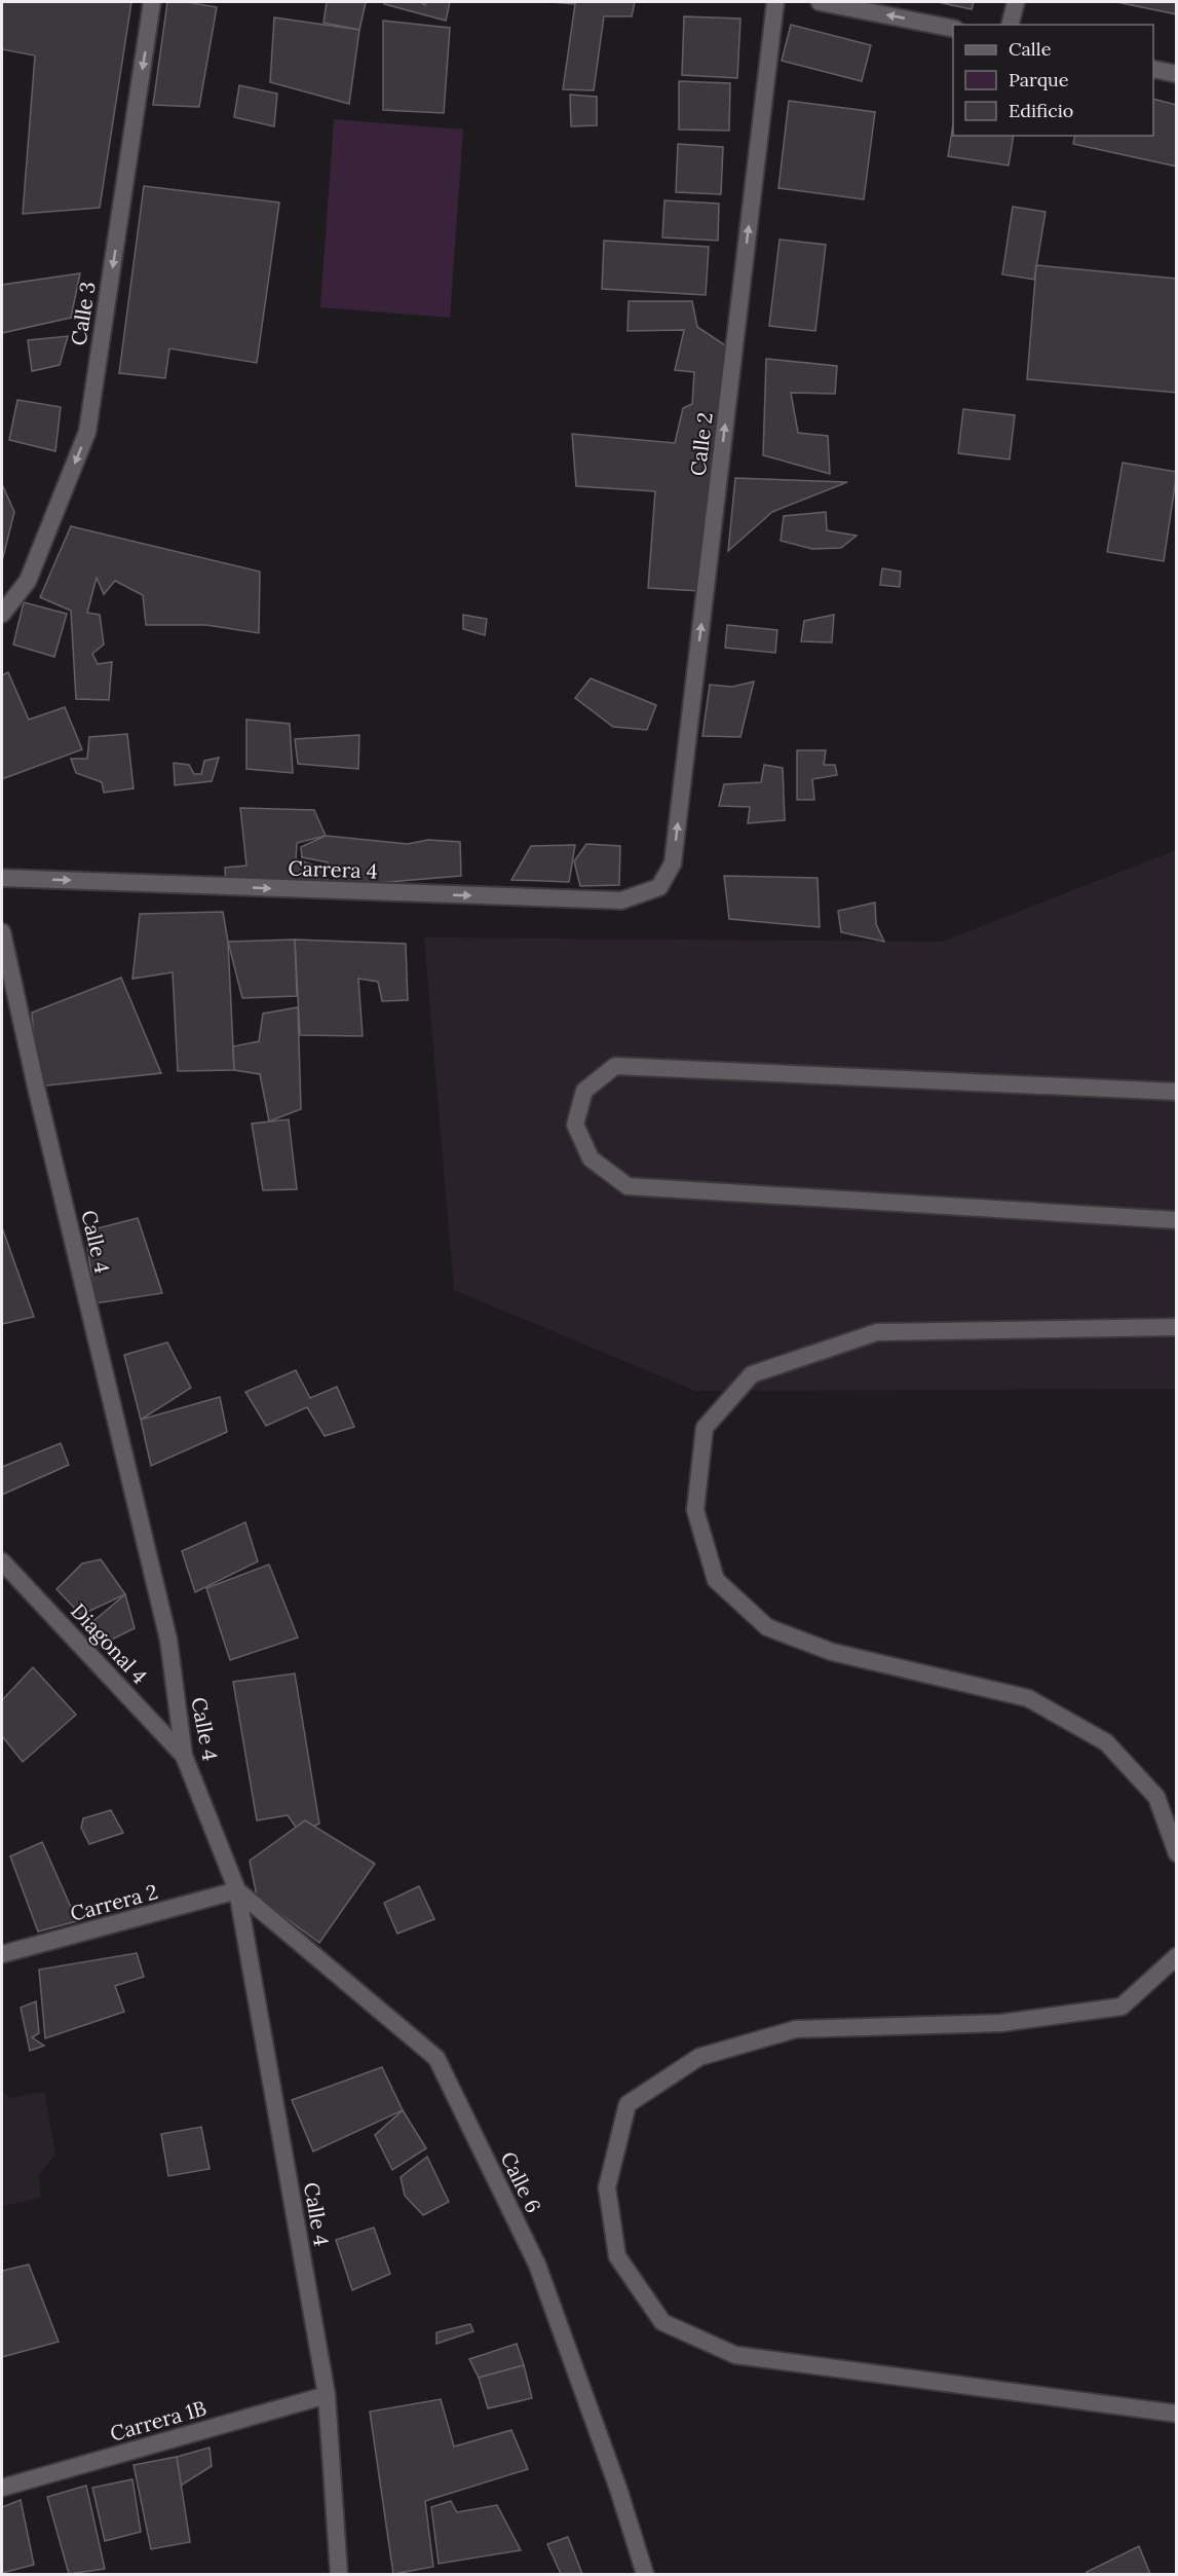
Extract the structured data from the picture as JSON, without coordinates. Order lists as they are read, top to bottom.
{
  "streets": {
    "street": [
      "Calle 3",
      "Calle 2",
      "Carrera 4",
      "Calle 4",
      "Diagonal 4",
      "Carrera 2",
      "Calle 6",
      "Carrera 1B"
    ]
  },
  "crossings": [
    ["Calle 2", "Carrera 4"],
    ["Calle 4", "Diagonal 4"],
    ["Calle 4", "Carrera 2"],
    ["Calle 4", "Calle 6"],
    ["Calle 4", "Carrera 1B"],
    ["Carrera 2", "Calle 6"]
  ],
  "one_way": ["Calle 3", "Calle 2", "Carrera 4"],
  "legend": ["Calle", "Parque", "Edificio"]
}
